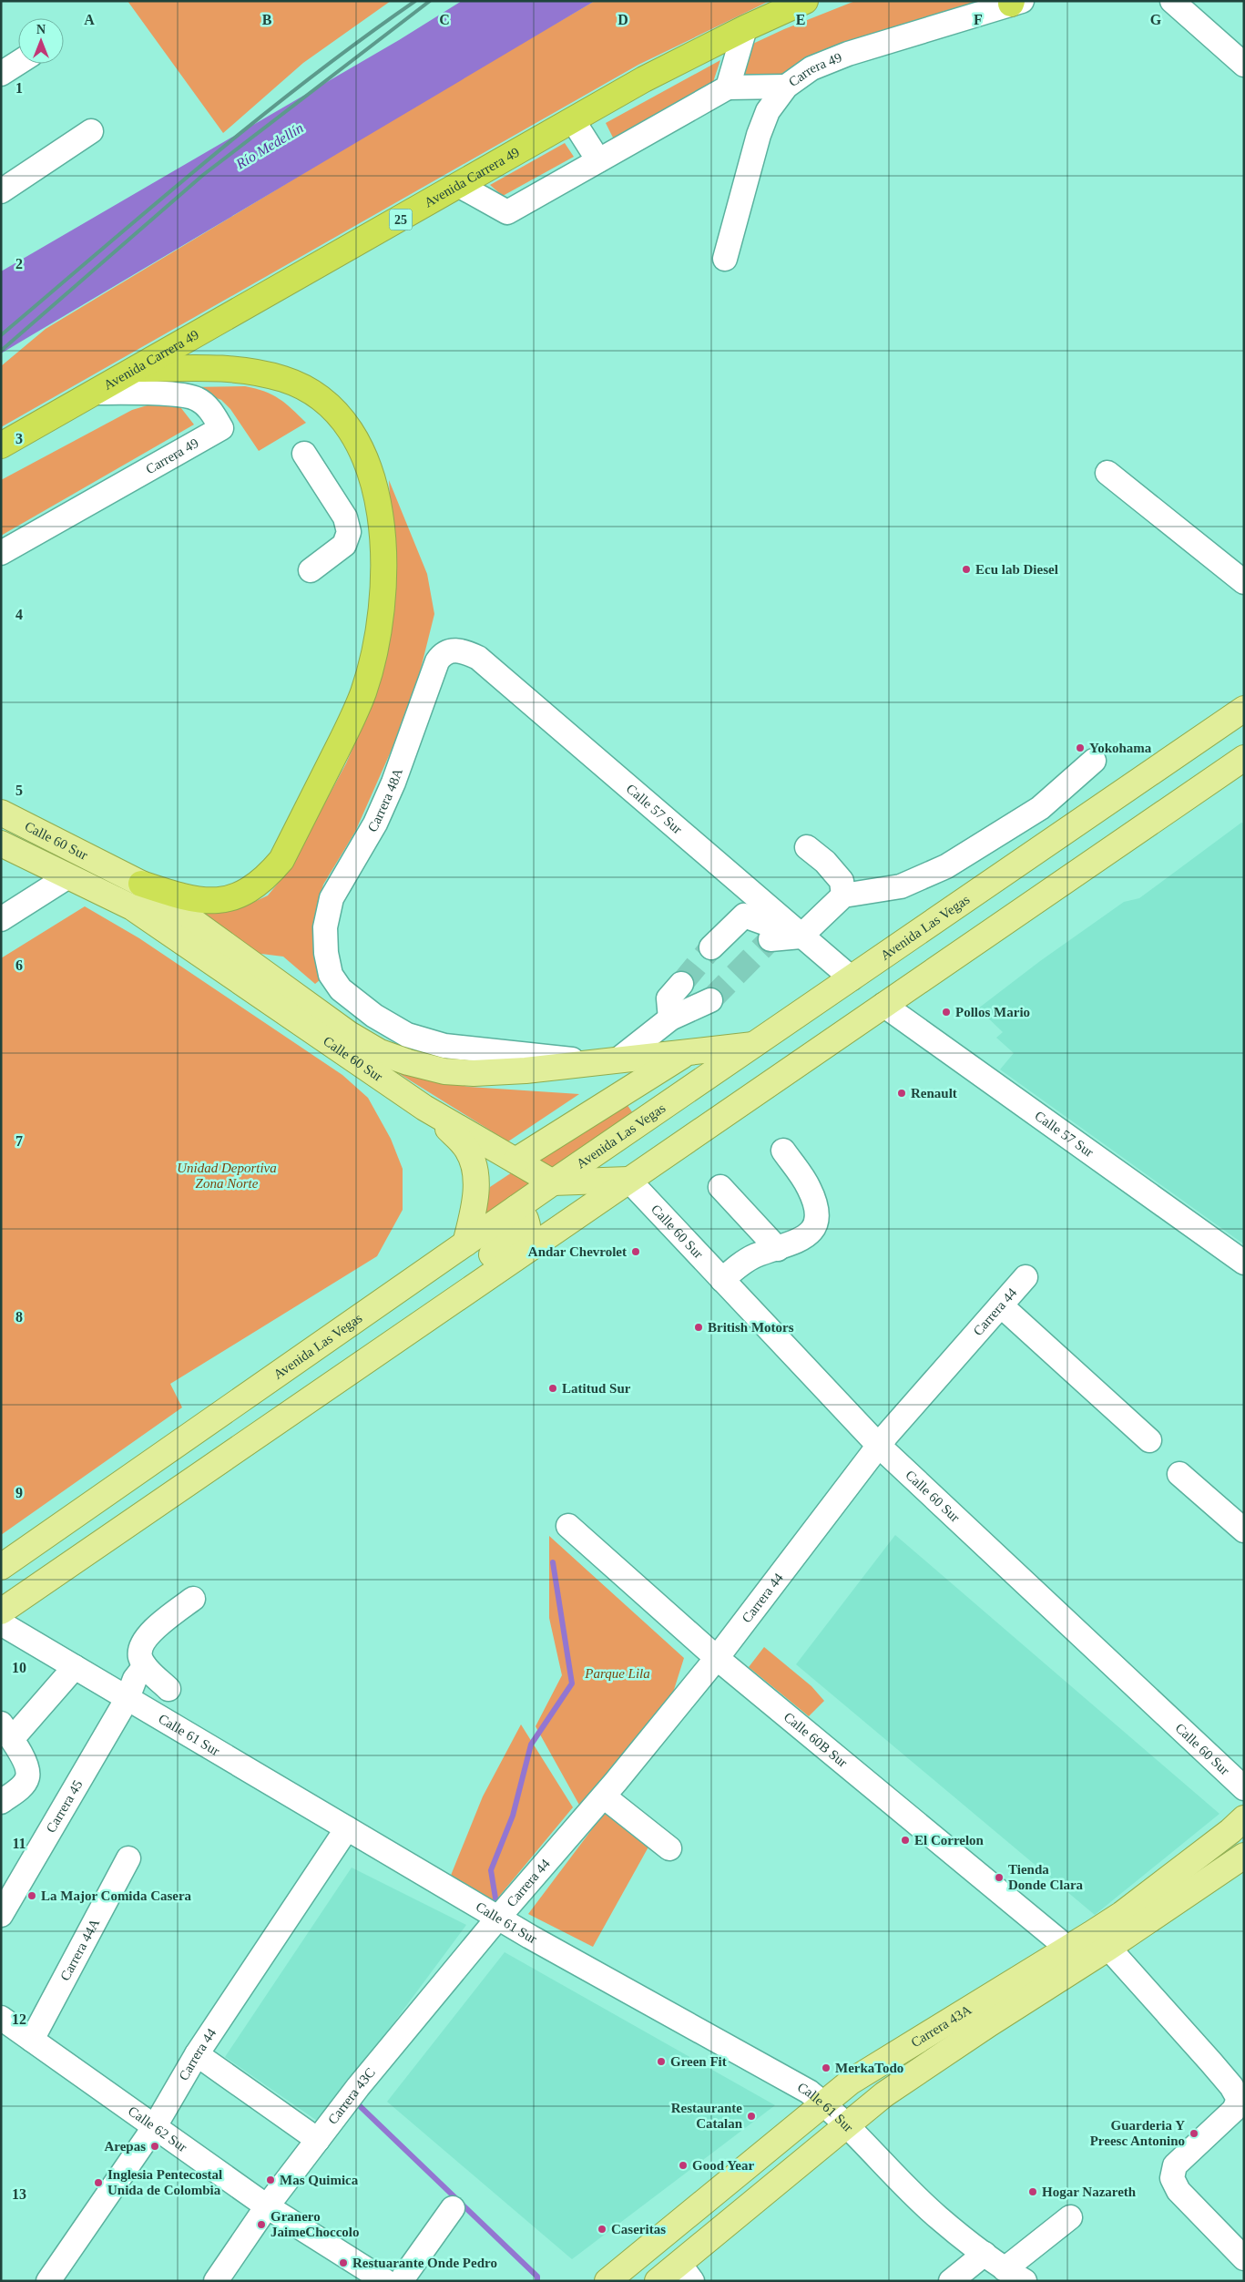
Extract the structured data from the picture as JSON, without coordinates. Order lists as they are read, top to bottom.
{
  "streets": {
    "highway": ["Avenida Carrera 49", "25"],
    "main road": ["Calle 60 Sur", "Avenida Las Vegas", "Carrera 43A"],
    "street": [
      "Carrera 49",
      "Carrera 48A",
      "Calle 57 Sur",
      "Carrera 44",
      "Calle 61 Sur",
      "Calle 60B Sur",
      "Carrera 45",
      "Carrera 44A",
      "Carrera 43C",
      "Calle 62 Sur"
    ]
  },
  "crossings": [
    ["Carrera 49", "Avenida Carrera 49"],
    ["Carrera 48A", "Calle 57 Sur"],
    ["Carrera 48A", "Calle 60 Sur"],
    ["Calle 57 Sur", "Avenida Las Vegas"],
    ["Calle 60 Sur", "Avenida Las Vegas"],
    ["Calle 60 Sur", "Carrera 44"],
    ["Carrera 44", "Calle 61 Sur"],
    ["Carrera 44", "Calle 60B Sur"],
    ["Carrera 44", "Carrera 43C"],
    ["Carrera 44", "Calle 62 Sur"],
    ["Calle 61 Sur", "Carrera 45"],
    ["Calle 61 Sur", "Carrera 43A"],
    ["Calle 61 Sur", "Carrera 43C"],
    ["Calle 60B Sur", "Carrera 43A"],
    ["Carrera 44A", "Calle 62 Sur"],
    ["Carrera 43C", "Calle 62 Sur"]
  ],
  "water": ["Río Medellín"],
  "parks": ["Unidad Deportiva Zona Norte", "Parque Lila"],
  "places": [
    "Ecu lab Diesel",
    "Yokohama",
    "Pollos Mario",
    "Renault",
    "Andar Chevrolet",
    "British Motors",
    "Latitud Sur",
    "El Correlon",
    "Tienda Donde Clara",
    "La Major Comida Casera",
    "Green Fit",
    "MerkaTodo",
    "Restaurante Catalan",
    "Guarderia Y Preesc Antonino",
    "Arepas",
    "Good Year",
    "Mas Quimica",
    "Inglesia Pentecostal Unida de Colombia",
    "Hogar Nazareth",
    "Granero JaimeChoccolo",
    "Caseritas",
    "Restuarante Onde Pedro"
  ],
  "north": "top",
  "grid": {
    "columns": [
      "A",
      "B",
      "C",
      "D",
      "E",
      "F",
      "G"
    ],
    "rows": [
      "1",
      "2",
      "3",
      "4",
      "5",
      "6",
      "7",
      "8",
      "9",
      "10",
      "11",
      "12",
      "13"
    ]
  }
}
